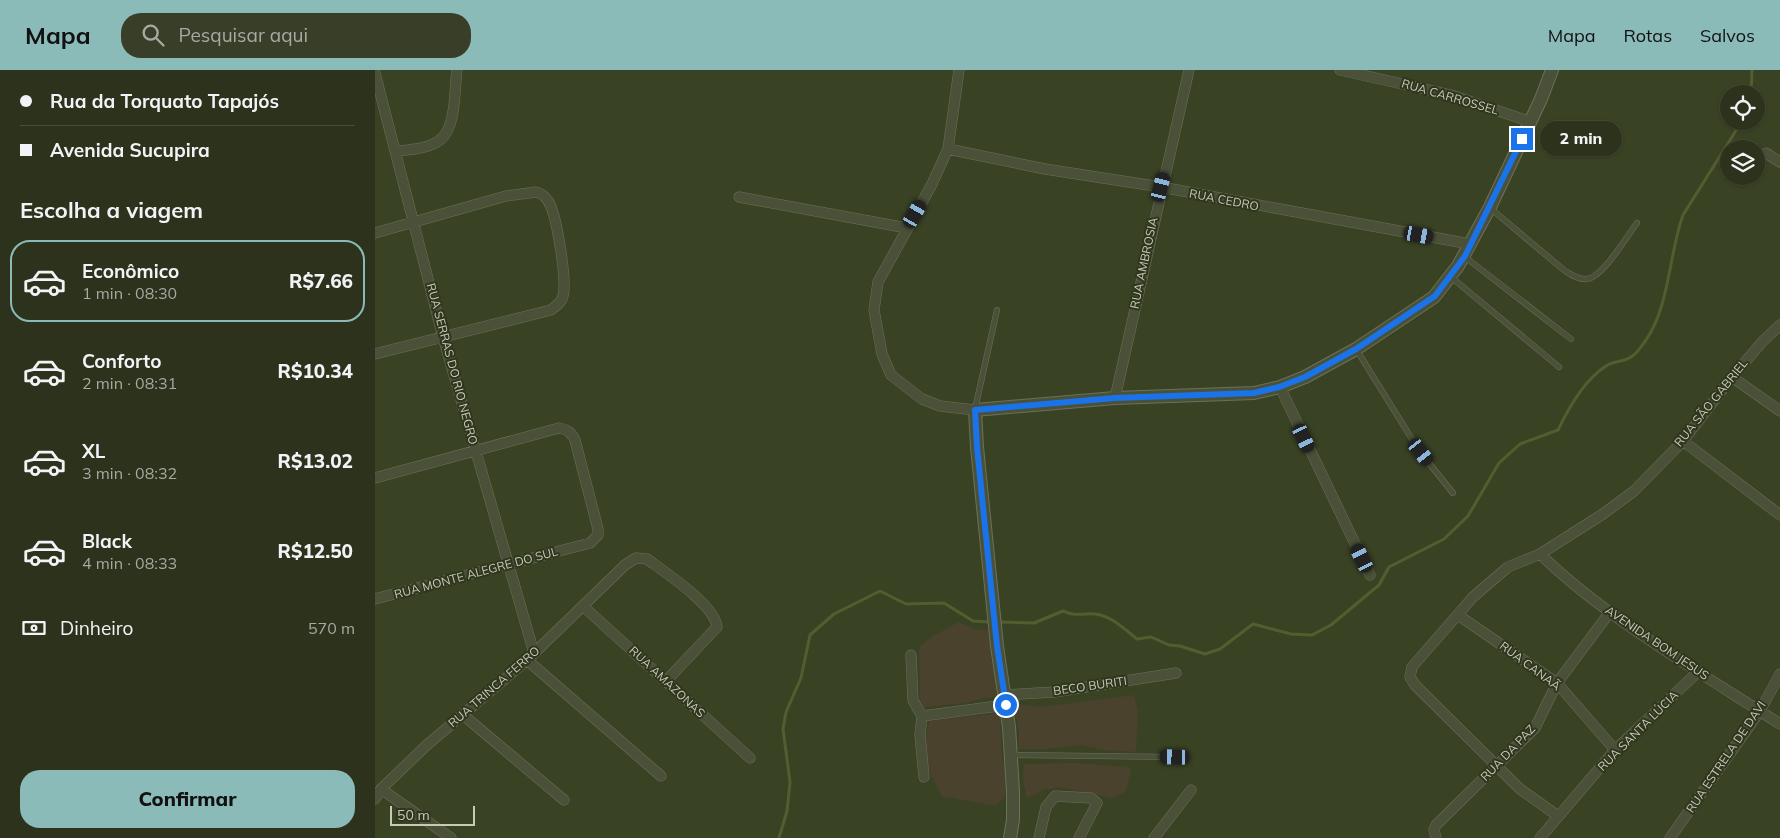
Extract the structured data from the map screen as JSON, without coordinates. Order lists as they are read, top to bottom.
{
  "streets": {
    "street": [
      "RUA CARROSSEL",
      "RUA CEDRO",
      "RUA AMBROSIA",
      "RUA SERRAS DO RIO NEGRO",
      "RUA SÃO GABRIEL",
      "RUA MONTE ALEGRE DO SUL",
      "AVENIDA BOM JESUS",
      "RUA CANAÃ",
      "RUA AMAZONAS",
      "BECO BURITI",
      "RUA TRINCA FERRO",
      "RUA SANTA LÚCIA",
      "RUA DA PAZ",
      "RUA ESTRELA DE DAVI"
    ]
  },
  "crossings": [
    ["RUA CEDRO", "RUA AMBROSIA"],
    ["RUA SERRAS DO RIO NEGRO", "RUA MONTE ALEGRE DO SUL"],
    ["RUA SERRAS DO RIO NEGRO", "RUA TRINCA FERRO"],
    ["RUA SÃO GABRIEL", "AVENIDA BOM JESUS"],
    ["RUA SÃO GABRIEL", "RUA CANAÃ"],
    ["RUA SÃO GABRIEL", "RUA DA PAZ"],
    ["AVENIDA BOM JESUS", "RUA SANTA LÚCIA"],
    ["AVENIDA BOM JESUS", "RUA DA PAZ"],
    ["AVENIDA BOM JESUS", "RUA ESTRELA DE DAVI"],
    ["RUA CANAÃ", "RUA SANTA LÚCIA"],
    ["RUA CANAÃ", "RUA DA PAZ"],
    ["RUA AMAZONAS", "RUA TRINCA FERRO"]
  ],
  "scale_bar": "50 m",
  "page": {
    "header": "Mapa",
    "search": "Pesquisar aqui",
    "nav": ["Mapa", "Rotas", "Salvos"],
    "banner": ["Rua da Torquato Tapajós", "Avenida Sucupira"],
    "bubble": "2 min",
    "heading": "Escolha a viagem",
    "list": [
      {
        "name": "Econômico",
        "note": "1 min · 08:30",
        "value": "R$7.66"
      },
      {
        "name": "Conforto",
        "note": "2 min · 08:31",
        "value": "R$10.34"
      },
      {
        "name": "XL",
        "note": "3 min · 08:32",
        "value": "R$13.02"
      },
      {
        "name": "Black",
        "note": "4 min · 08:33",
        "value": "R$12.50"
      }
    ],
    "pay": ["Dinheiro", "570 m"],
    "buttons": "Confirmar",
    "scale": "50 m"
  }
}
